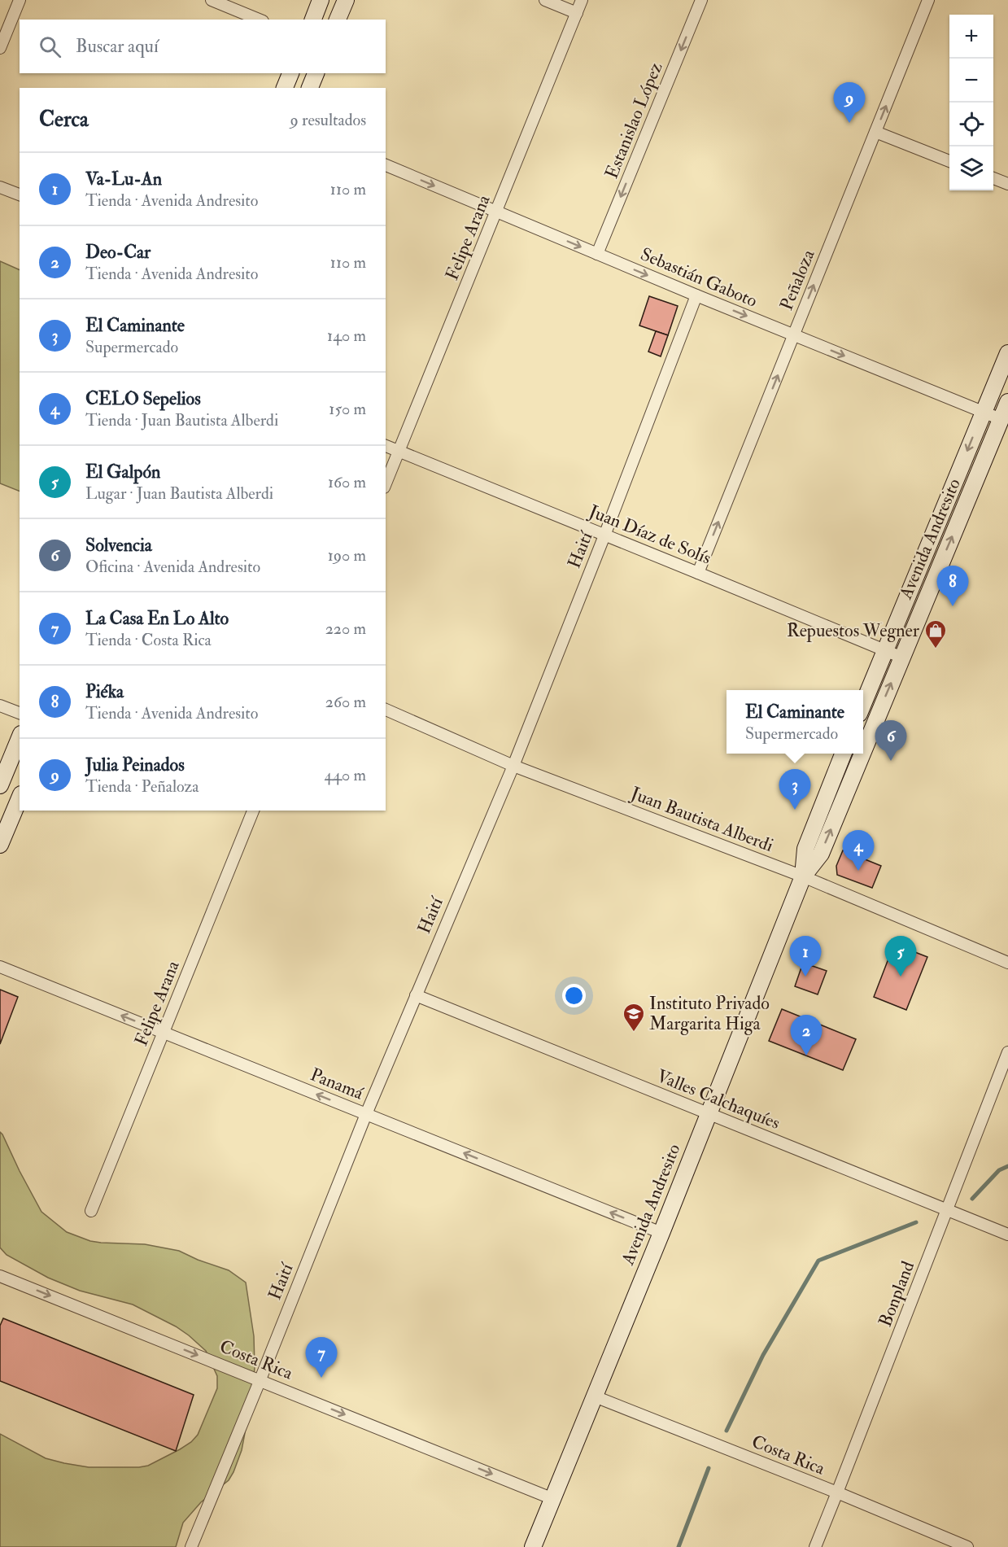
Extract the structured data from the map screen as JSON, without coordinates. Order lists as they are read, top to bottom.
{
  "streets": {
    "main road": ["Avenida Andresito"],
    "street": [
      "Estanislao López",
      "Felipe Arana",
      "Sebastián Gaboto",
      "Peñaloza",
      "Juan Díaz de Solís",
      "Haití",
      "Juan Bautista Alberdi",
      "Panamá",
      "Valles Calchaquíes",
      "Bonpland",
      "Costa Rica"
    ]
  },
  "crossings": [
    ["Estanislao López", "Sebastián Gaboto"],
    ["Felipe Arana", "Sebastián Gaboto"],
    ["Felipe Arana", "Juan Díaz de Solís"],
    ["Felipe Arana", "Panamá"],
    ["Sebastián Gaboto", "Peñaloza"],
    ["Sebastián Gaboto", "Avenida Andresito"],
    ["Sebastián Gaboto", "Haití"],
    ["Peñaloza", "Juan Díaz de Solís"],
    ["Juan Díaz de Solís", "Avenida Andresito"],
    ["Juan Díaz de Solís", "Haití"],
    ["Avenida Andresito", "Juan Bautista Alberdi"],
    ["Avenida Andresito", "Panamá"],
    ["Avenida Andresito", "Valles Calchaquíes"],
    ["Avenida Andresito", "Costa Rica"],
    ["Haití", "Juan Bautista Alberdi"],
    ["Haití", "Panamá"],
    ["Haití", "Valles Calchaquíes"],
    ["Haití", "Costa Rica"],
    ["Valles Calchaquíes", "Bonpland"],
    ["Bonpland", "Costa Rica"]
  ],
  "one_way": [
    "Estanislao López",
    "Sebastián Gaboto",
    "Peñaloza",
    "Panamá",
    "Costa Rica"
  ],
  "places": {
    "shop": ["Repuestos Wegner"],
    "school or university": ["Instituto Privado Margarita Higa"]
  },
  "page": {
    "map_buttons": ["+", "−"],
    "search": "Buscar aquí",
    "pins": [
      "9",
      "8",
      "6",
      "3",
      "4",
      "1",
      "5",
      "2",
      "7"
    ],
    "heading": ["Cerca", "9 resultados"],
    "list": [
      {
        "mark": "1",
        "name": "Va-Lu-An",
        "note": "Tienda · Avenida Andresito",
        "value": "110 m"
      },
      {
        "mark": "2",
        "name": "Deo-Car",
        "note": "Tienda · Avenida Andresito",
        "value": "110 m"
      },
      {
        "mark": "3",
        "name": "El Caminante",
        "note": "Supermercado",
        "value": "140 m"
      },
      {
        "mark": "4",
        "name": "CELO Sepelios",
        "note": "Tienda · Juan Bautista Alberdi",
        "value": "150 m"
      },
      {
        "mark": "5",
        "name": "El Galpón",
        "note": "Lugar · Juan Bautista Alberdi",
        "value": "160 m"
      },
      {
        "mark": "6",
        "name": "Solvencia",
        "note": "Oficina · Avenida Andresito",
        "value": "190 m"
      },
      {
        "mark": "7",
        "name": "La Casa En Lo Alto",
        "note": "Tienda · Costa Rica",
        "value": "220 m"
      },
      {
        "mark": "8",
        "name": "Piéka",
        "note": "Tienda · Avenida Andresito",
        "value": "260 m"
      },
      {
        "mark": "9",
        "name": "Julia Peinados",
        "note": "Tienda · Peñaloza",
        "value": "440 m"
      }
    ],
    "popup": ["El Caminante", "Supermercado"]
  }
}
